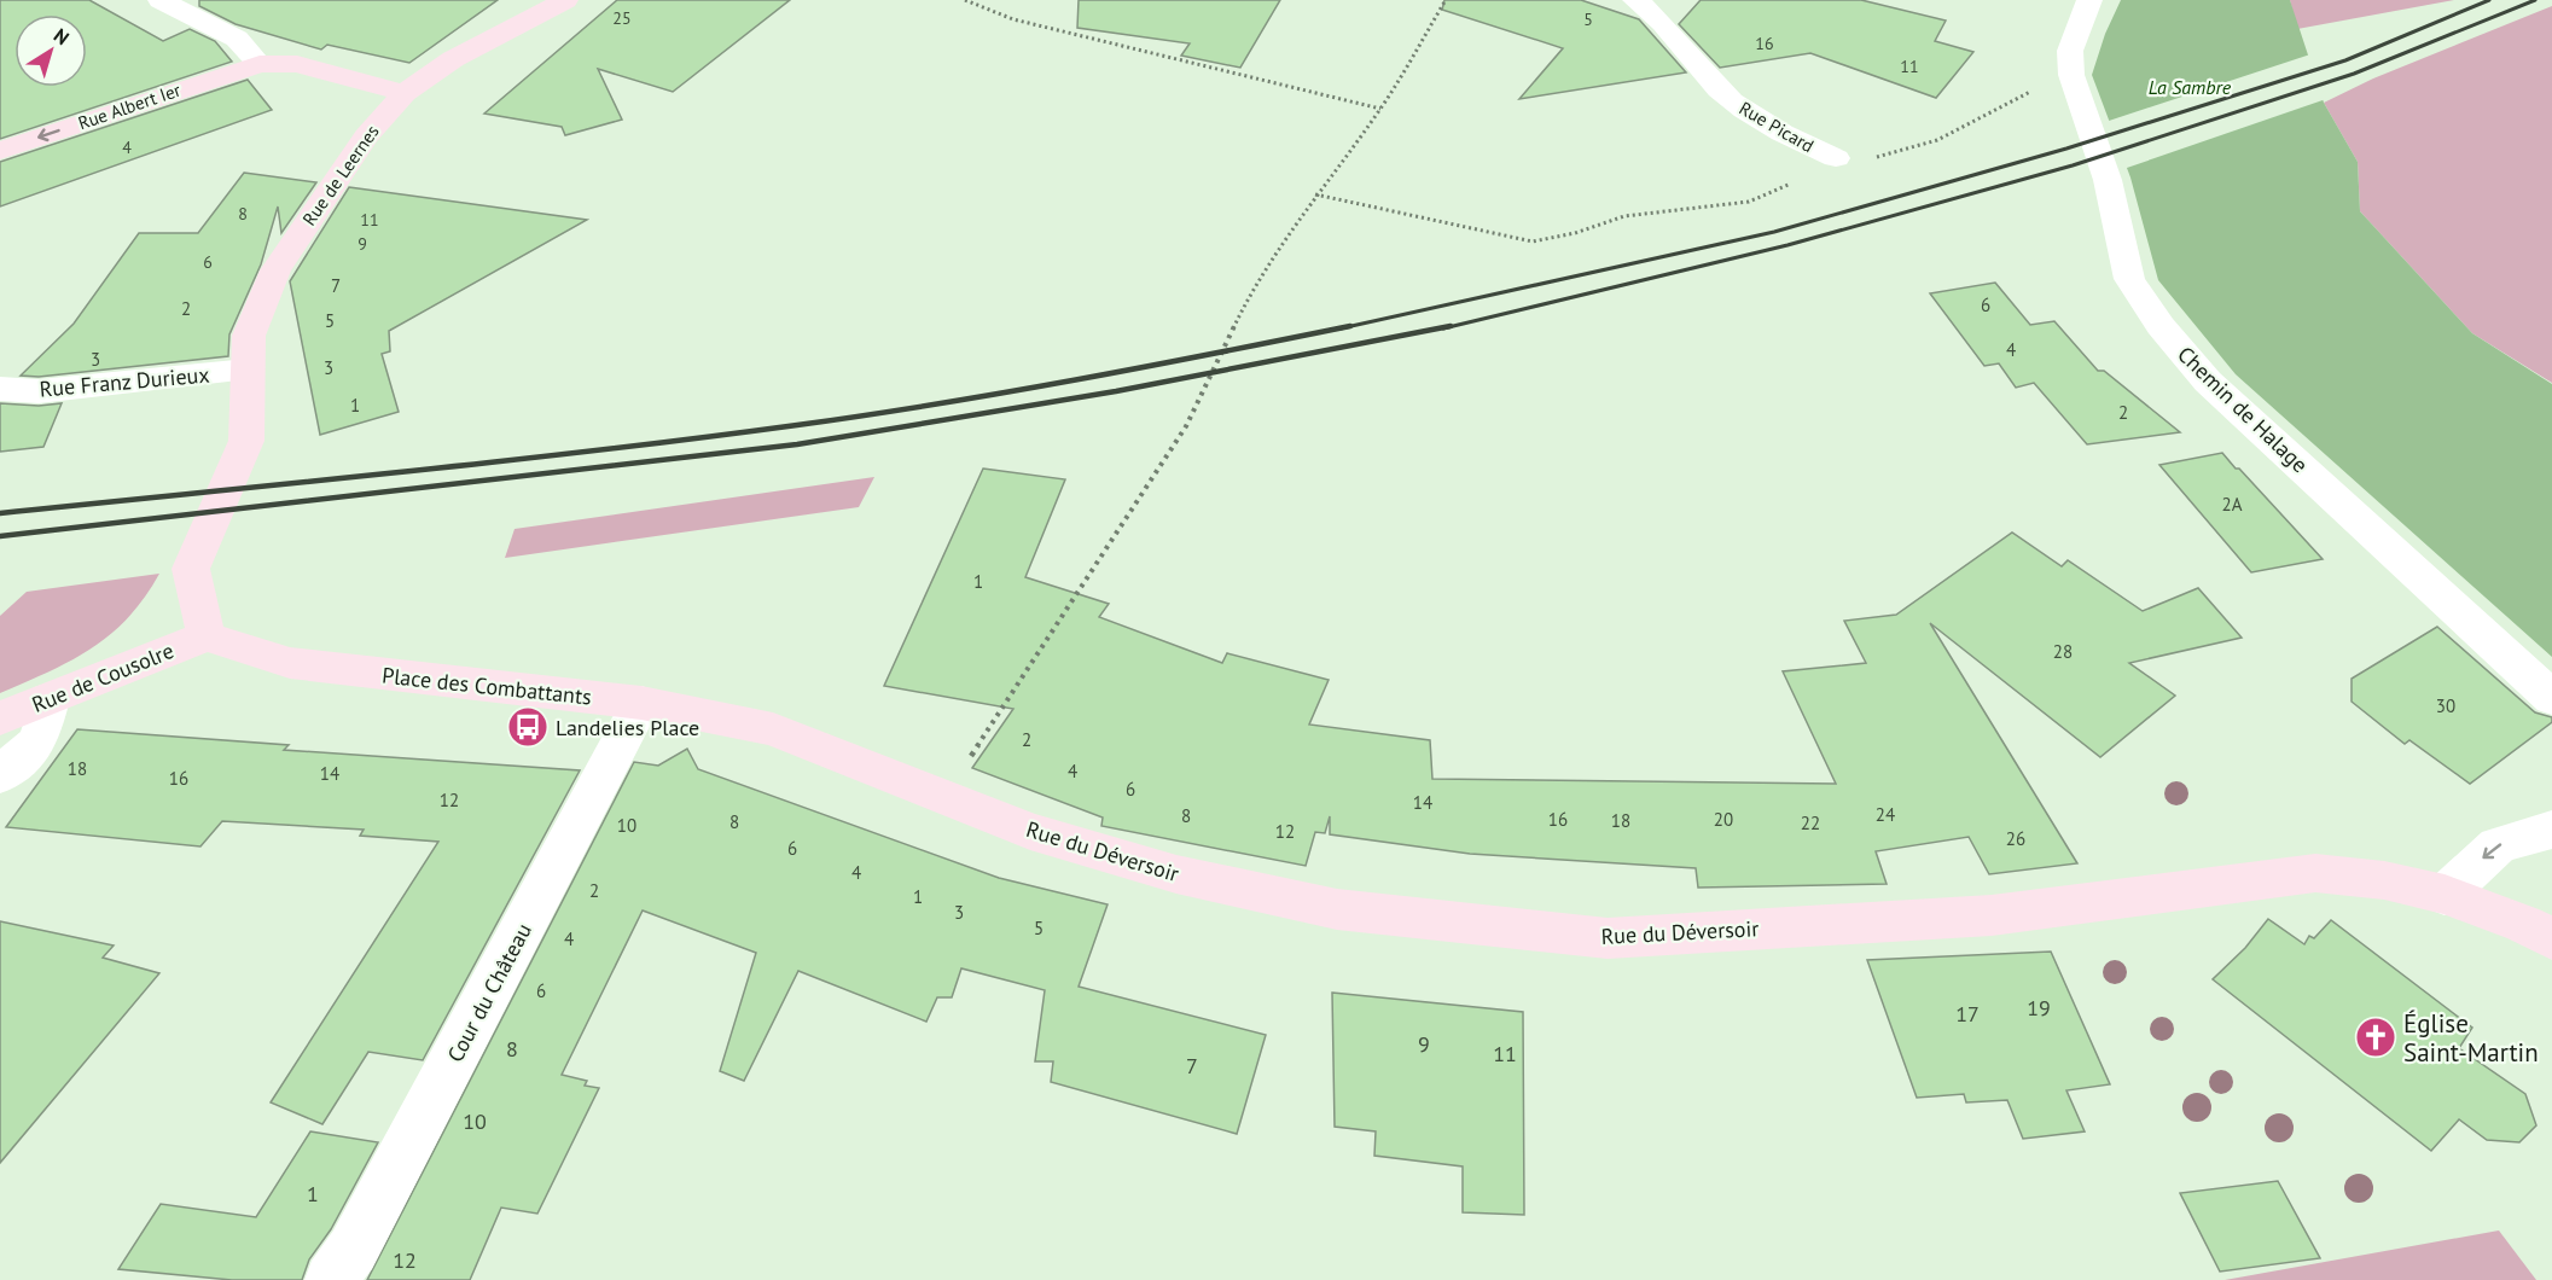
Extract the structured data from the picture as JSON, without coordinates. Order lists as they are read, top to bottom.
{
  "streets": {
    "main road": [
      "Rue Albert Ier",
      "Rue de Leernes",
      "Rue de Cousolre",
      "Place des Combattants",
      "Rue du Déversoir"
    ],
    "street": [
      "Rue Picard",
      "Rue Franz Durieux",
      "Chemin de Halage",
      "Cour du Château"
    ]
  },
  "crossings": [
    ["Rue Albert Ier", "Rue de Leernes"],
    ["Rue Picard", "Chemin de Halage"],
    ["Rue de Leernes", "Rue Franz Durieux"],
    ["Rue de Leernes", "Rue de Cousolre"],
    ["Rue de Leernes", "Place des Combattants"],
    ["Rue de Cousolre", "Place des Combattants"],
    ["Place des Combattants", "Rue du Déversoir"],
    ["Place des Combattants", "Cour du Château"]
  ],
  "one_way": ["Rue Albert Ier"],
  "water": ["La Sambre"],
  "places": {
    "bus stop": ["Landelies Place"],
    "church": ["Église Saint-Martin"]
  },
  "house_numbers": [
    "25",
    "5",
    "16",
    "11",
    "4",
    "8",
    "11",
    "9",
    "6",
    "7",
    "6",
    "2",
    "5",
    "4",
    "3",
    "3",
    "1",
    "2",
    "2A",
    "1",
    "28",
    "30",
    "2",
    "18",
    "4",
    "14",
    "16",
    "6",
    "12",
    "14",
    "24",
    "8",
    "16",
    "20",
    "18",
    "8",
    "22",
    "10",
    "12",
    "26",
    "6",
    "4",
    "2",
    "1",
    "3",
    "5",
    "4",
    "6",
    "19",
    "17",
    "9",
    "8",
    "11",
    "7",
    "10",
    "1",
    "12"
  ],
  "north": "top right"
}
